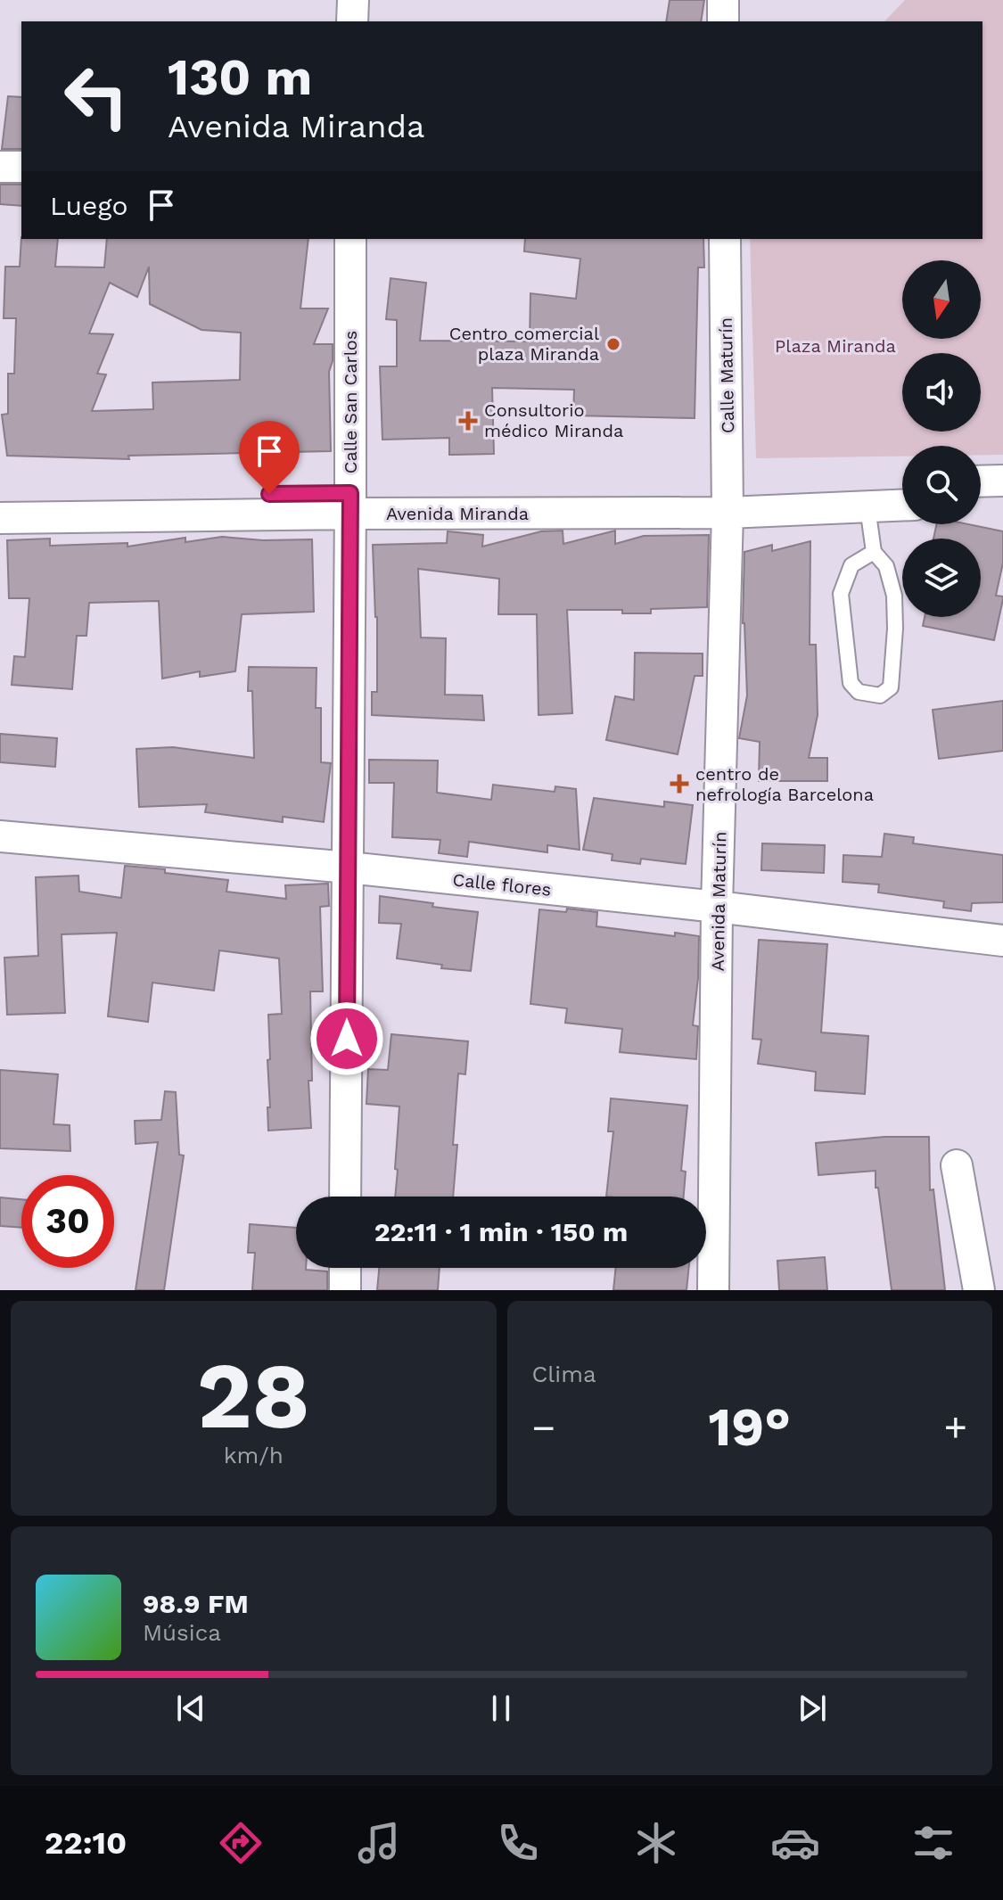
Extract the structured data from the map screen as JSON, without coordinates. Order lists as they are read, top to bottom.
{
  "streets": {
    "street": [
      "Calle Maturín",
      "Calle San Carlos",
      "Avenida Miranda",
      "Calle flores",
      "Avenida Maturín"
    ]
  },
  "crossings": [
    ["Calle Maturín", "Avenida Miranda"],
    ["Calle Maturín", "Avenida Maturín"],
    ["Calle San Carlos", "Avenida Miranda"],
    ["Calle San Carlos", "Calle flores"],
    ["Avenida Miranda", "Avenida Maturín"],
    ["Calle flores", "Avenida Maturín"]
  ],
  "parks": ["Plaza Miranda"],
  "places": {
    "other": ["Centro comercial plaza Miranda"],
    "health": ["Consultorio médico Miranda", "centro de nefrología Barcelona"]
  },
  "north": "bottom",
  "page": {
    "turn": ["130 m", "Avenida Miranda"],
    "then": "Luego",
    "limit": "30",
    "trip": "22:11 · 1 min · 150 m",
    "tile": [
      ["28", "km/h"],
      "Clima"
    ],
    "heat": ["−", "19°", "+"],
    "song": ["98.9 FM", "Música"],
    "tabs": "22:10"
  }
}
